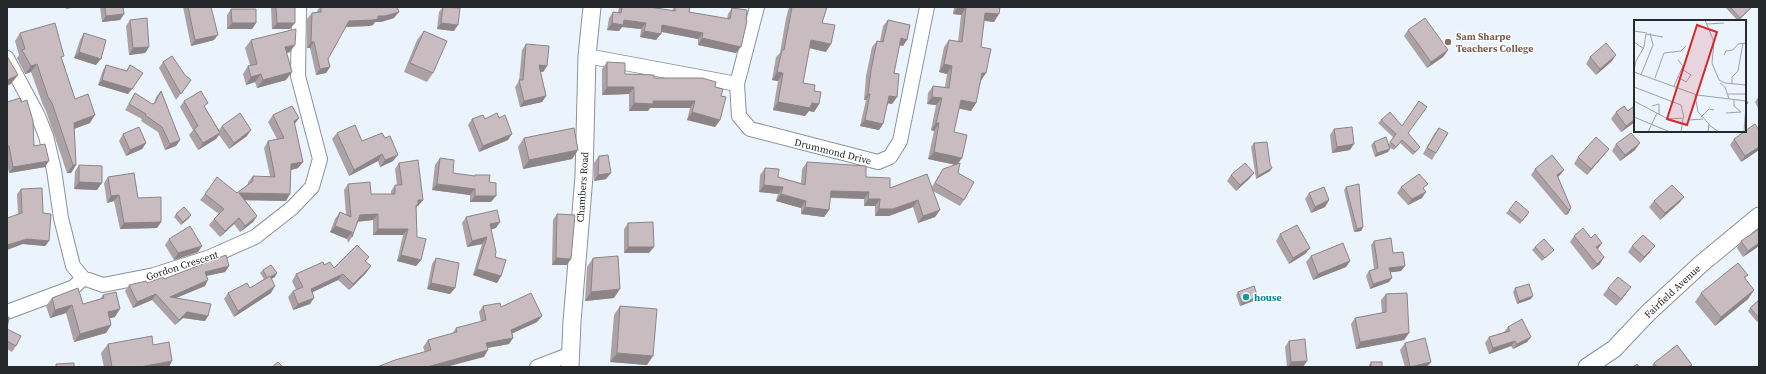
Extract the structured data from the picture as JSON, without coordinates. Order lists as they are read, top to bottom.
{
  "streets": {
    "street": [
      "Drummond Drive",
      "Chambers Road",
      "Gordon Crescent",
      "Fairfield Avenue"
    ]
  },
  "places": ["Sam Sharpe Teachers College", "house"]
}
